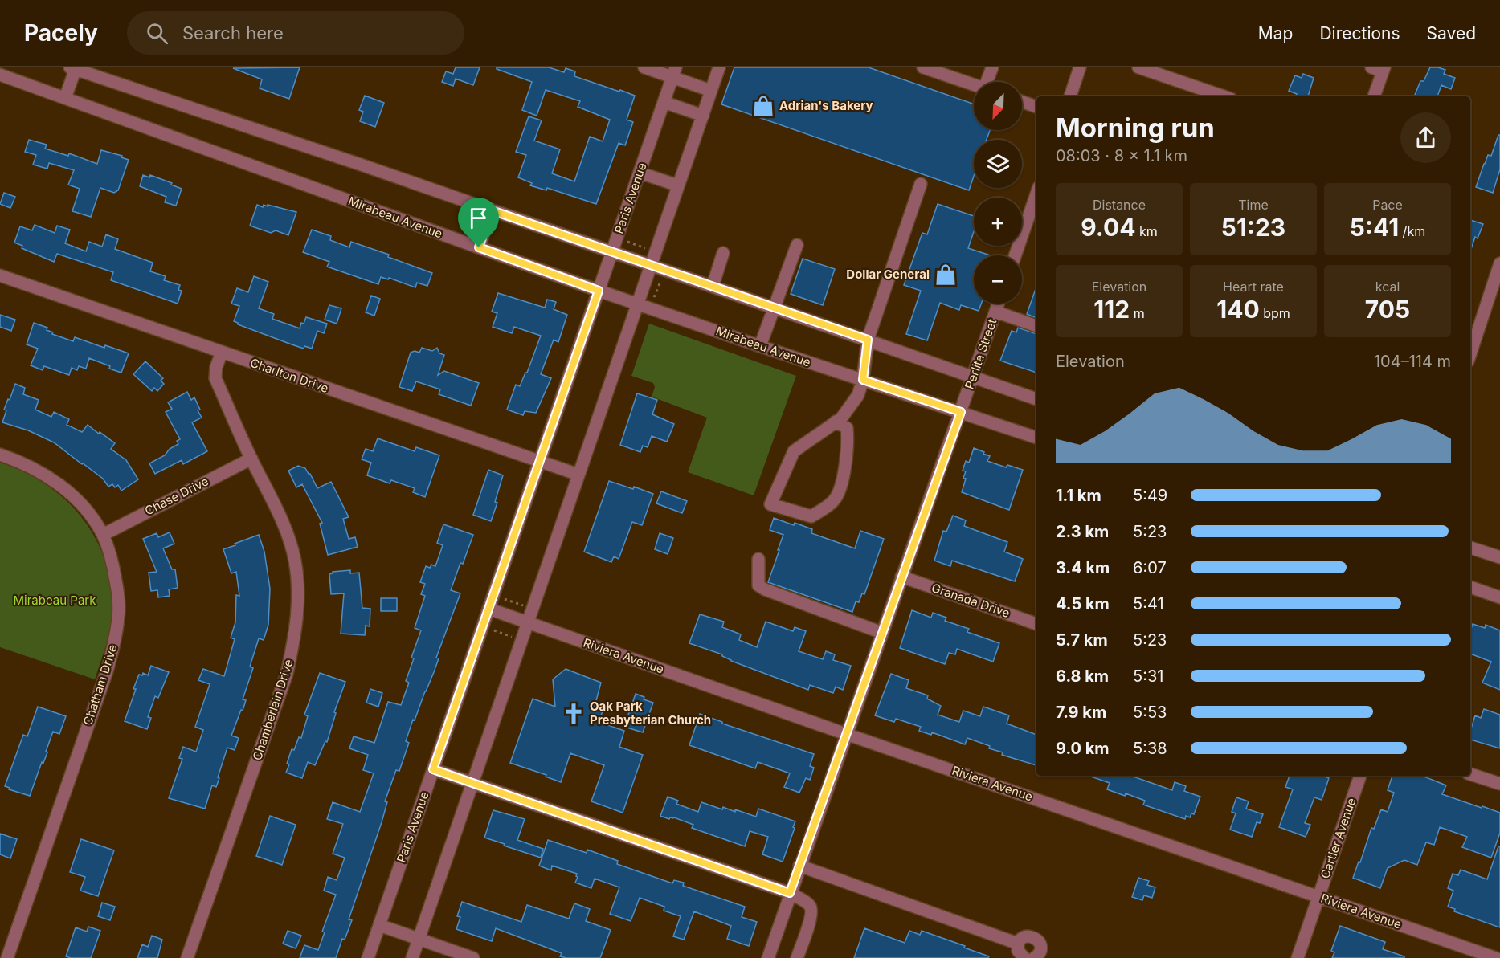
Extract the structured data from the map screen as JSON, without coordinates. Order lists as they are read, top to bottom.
{
  "streets": {
    "street": [
      "Paris Avenue",
      "Mirabeau Avenue",
      "Perlita Street",
      "Charlton Drive",
      "Chase Drive",
      "Granada Drive",
      "Riviera Avenue",
      "Chatham Drive",
      "Chamberlain Drive",
      "Cartier Avenue"
    ]
  },
  "crossings": [
    ["Paris Avenue", "Mirabeau Avenue"],
    ["Paris Avenue", "Charlton Drive"],
    ["Paris Avenue", "Riviera Avenue"],
    ["Mirabeau Avenue", "Perlita Street"],
    ["Perlita Street", "Granada Drive"],
    ["Perlita Street", "Riviera Avenue"],
    ["Charlton Drive", "Chamberlain Drive"],
    ["Chase Drive", "Chatham Drive"],
    ["Chase Drive", "Chamberlain Drive"],
    ["Riviera Avenue", "Cartier Avenue"]
  ],
  "parks": ["Mirabeau Park"],
  "places": {
    "shop": ["Adrian's Bakery", "Dollar General"],
    "church": ["Oak Park Presbyterian Church"]
  },
  "north": "bottom left",
  "page": {
    "header": "Pacely",
    "search": "Search here",
    "nav": ["Map", "Directions", "Saved"],
    "map_buttons": ["+", "−"],
    "heading": ["Morning run", "08:03 · 8 × 1.1 km"],
    "stats": [
      ["Distance", "9.04 km"],
      ["Time", "51:23"],
      ["Pace", "5:41 /km"],
      ["Elevation", "112 m"],
      ["Heart rate", "140 bpm"],
      ["kcal", "705"]
    ],
    "chart": ["Elevation", "104–114 m"],
    "list": [
      {
        "name": "1.1 km",
        "note": "5:49"
      },
      {
        "name": "2.3 km",
        "note": "5:23"
      },
      {
        "name": "3.4 km",
        "note": "6:07"
      },
      {
        "name": "4.5 km",
        "note": "5:41"
      },
      {
        "name": "5.7 km",
        "note": "5:23"
      },
      {
        "name": "6.8 km",
        "note": "5:31"
      },
      {
        "name": "7.9 km",
        "note": "5:53"
      },
      {
        "name": "9.0 km",
        "note": "5:38"
      }
    ]
  }
}
